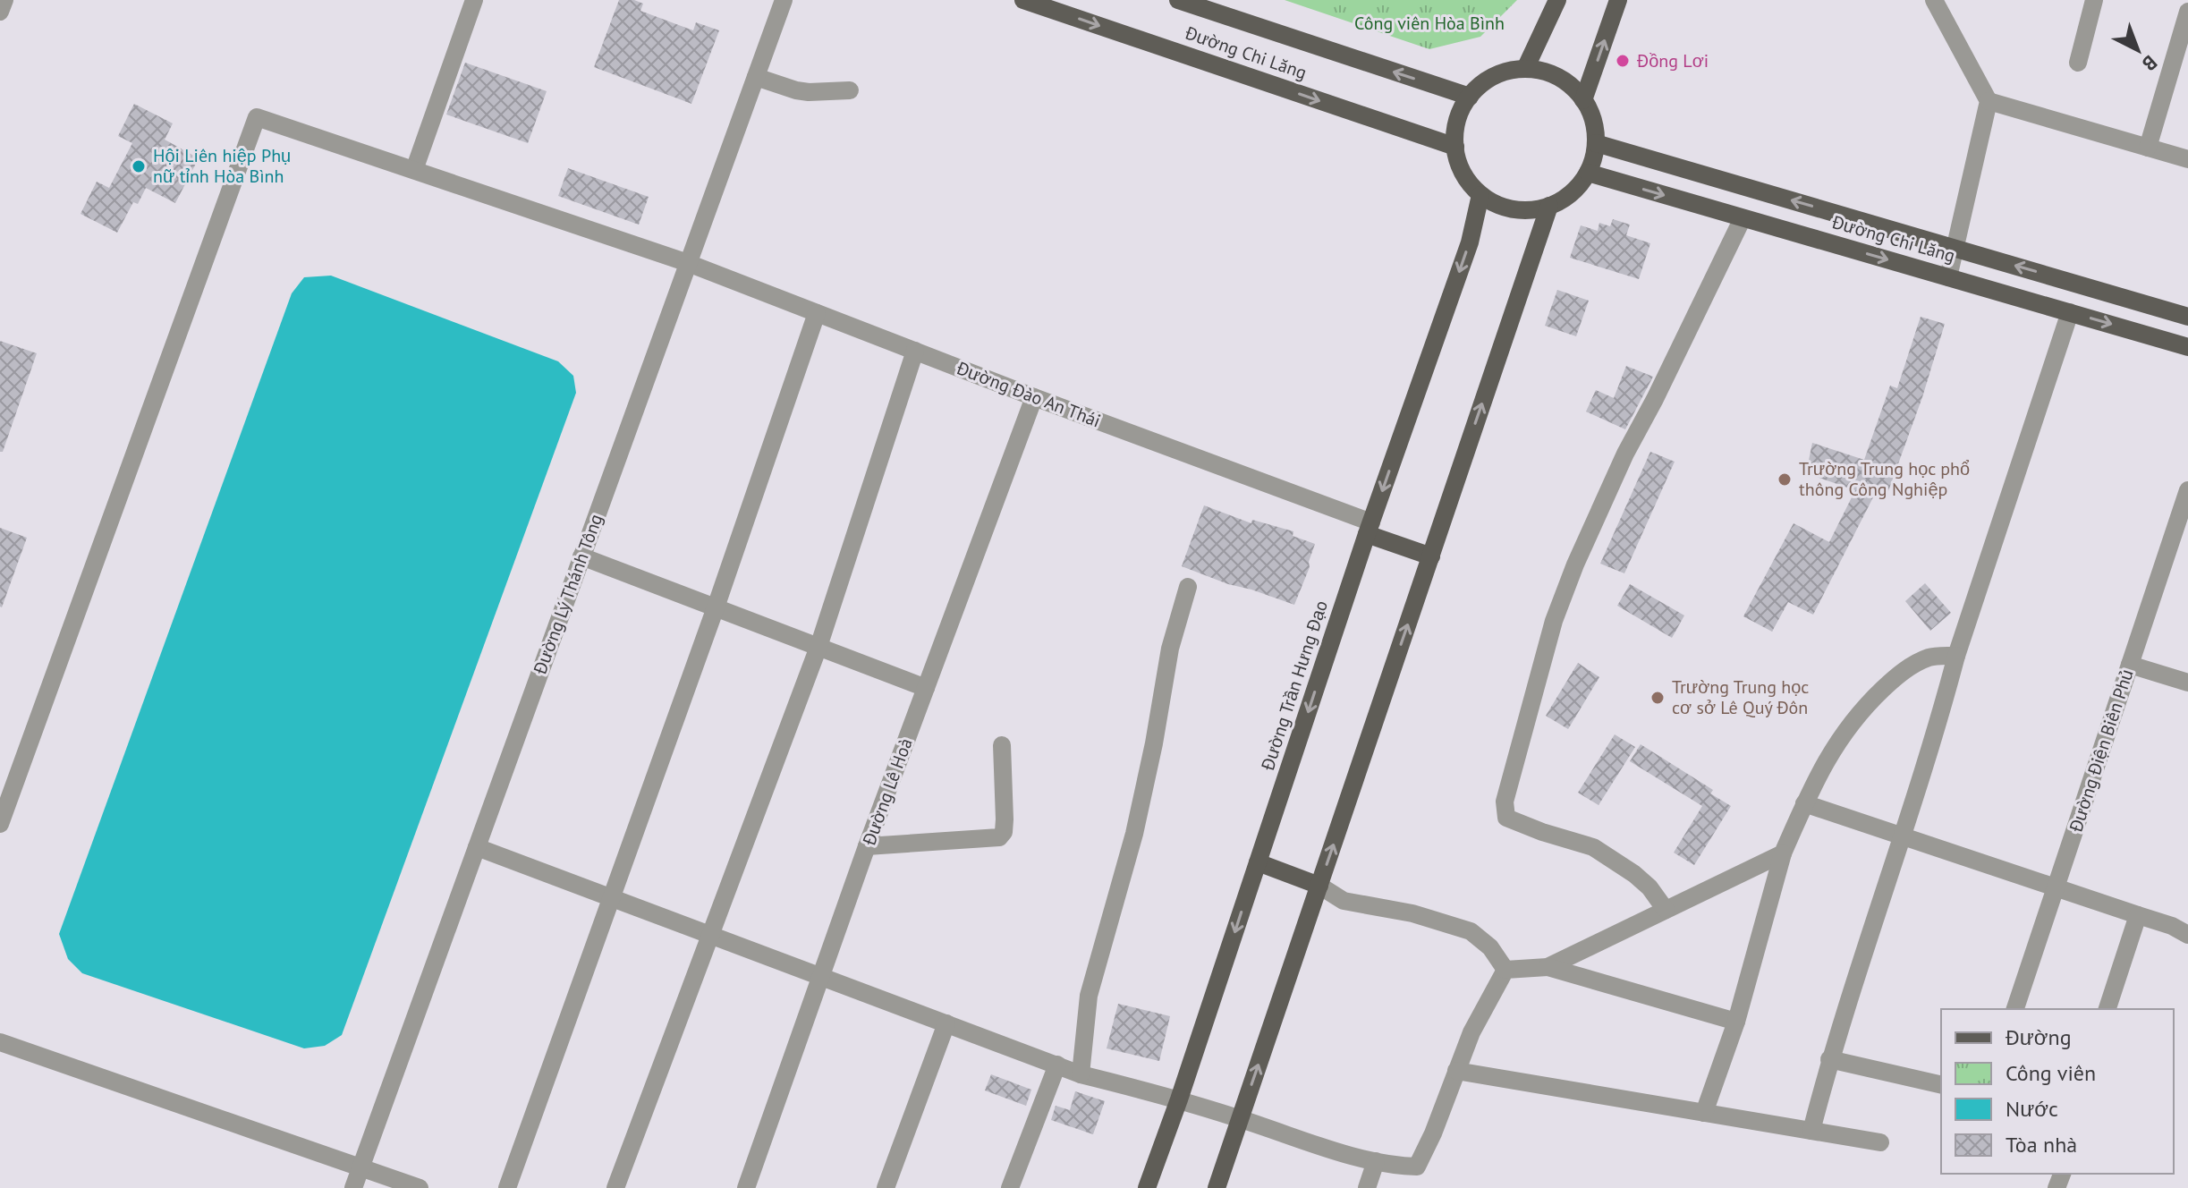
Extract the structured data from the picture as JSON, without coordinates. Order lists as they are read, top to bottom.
{
  "streets": {
    "main road": ["Đường Chi Lăng", "Đường Trần Hưng Đạo"],
    "street": [
      "Đường Đào An Thái",
      "Đường Lý Thánh Tông",
      "Đường Điện Biên Phủ",
      "Đường Lê Hoà"
    ]
  },
  "crossings": [
    ["Đường Chi Lăng", "Đường Trần Hưng Đạo"],
    ["Đường Đào An Thái", "Đường Lý Thánh Tông"],
    ["Đường Đào An Thái", "Đường Trần Hưng Đạo"],
    ["Đường Đào An Thái", "Đường Lê Hoà"]
  ],
  "parks": ["Công viên Hòa Bình"],
  "places": [
    "Đồng Lơi",
    "Hội Liên hiệp Phụ nữ tỉnh Hòa Bình",
    "Trường Trung học phổ thông Công Nghiệp",
    "Trường Trung học cơ sở Lê Quý Đôn"
  ],
  "legend": [
    "Đường",
    "Công viên",
    "Nước",
    "Tòa nhà"
  ],
  "north": "bottom right"
}
